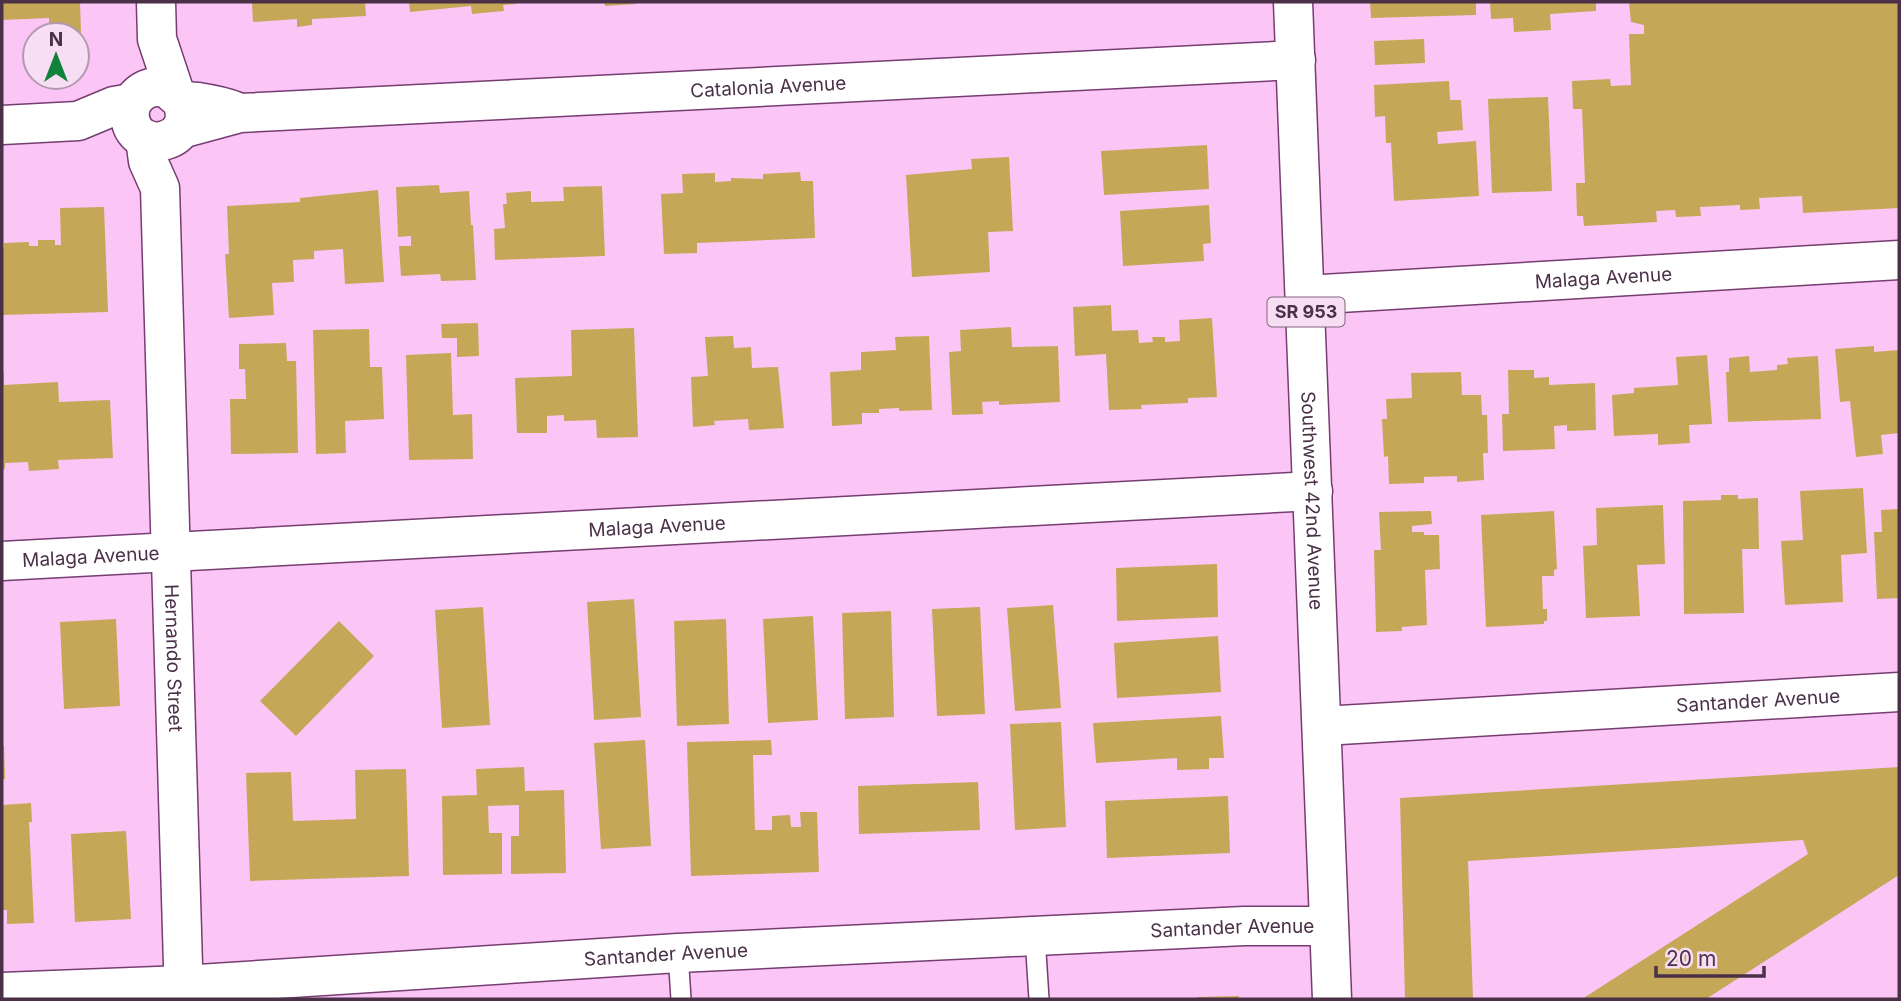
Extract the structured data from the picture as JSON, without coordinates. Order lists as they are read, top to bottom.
{
  "streets": {
    "street": [
      "Catalonia Avenue",
      "Malaga Avenue",
      "SR 953",
      "Southwest 42nd Avenue",
      "Hernando Street",
      "Santander Avenue"
    ]
  },
  "crossings": [
    ["Catalonia Avenue", "Southwest 42nd Avenue"],
    ["Catalonia Avenue", "Hernando Street"],
    ["Malaga Avenue", "Southwest 42nd Avenue"],
    ["Malaga Avenue", "Hernando Street"],
    ["Southwest 42nd Avenue", "Santander Avenue"],
    ["Hernando Street", "Santander Avenue"]
  ],
  "scale_bar": "20 m",
  "north": "top"
}
